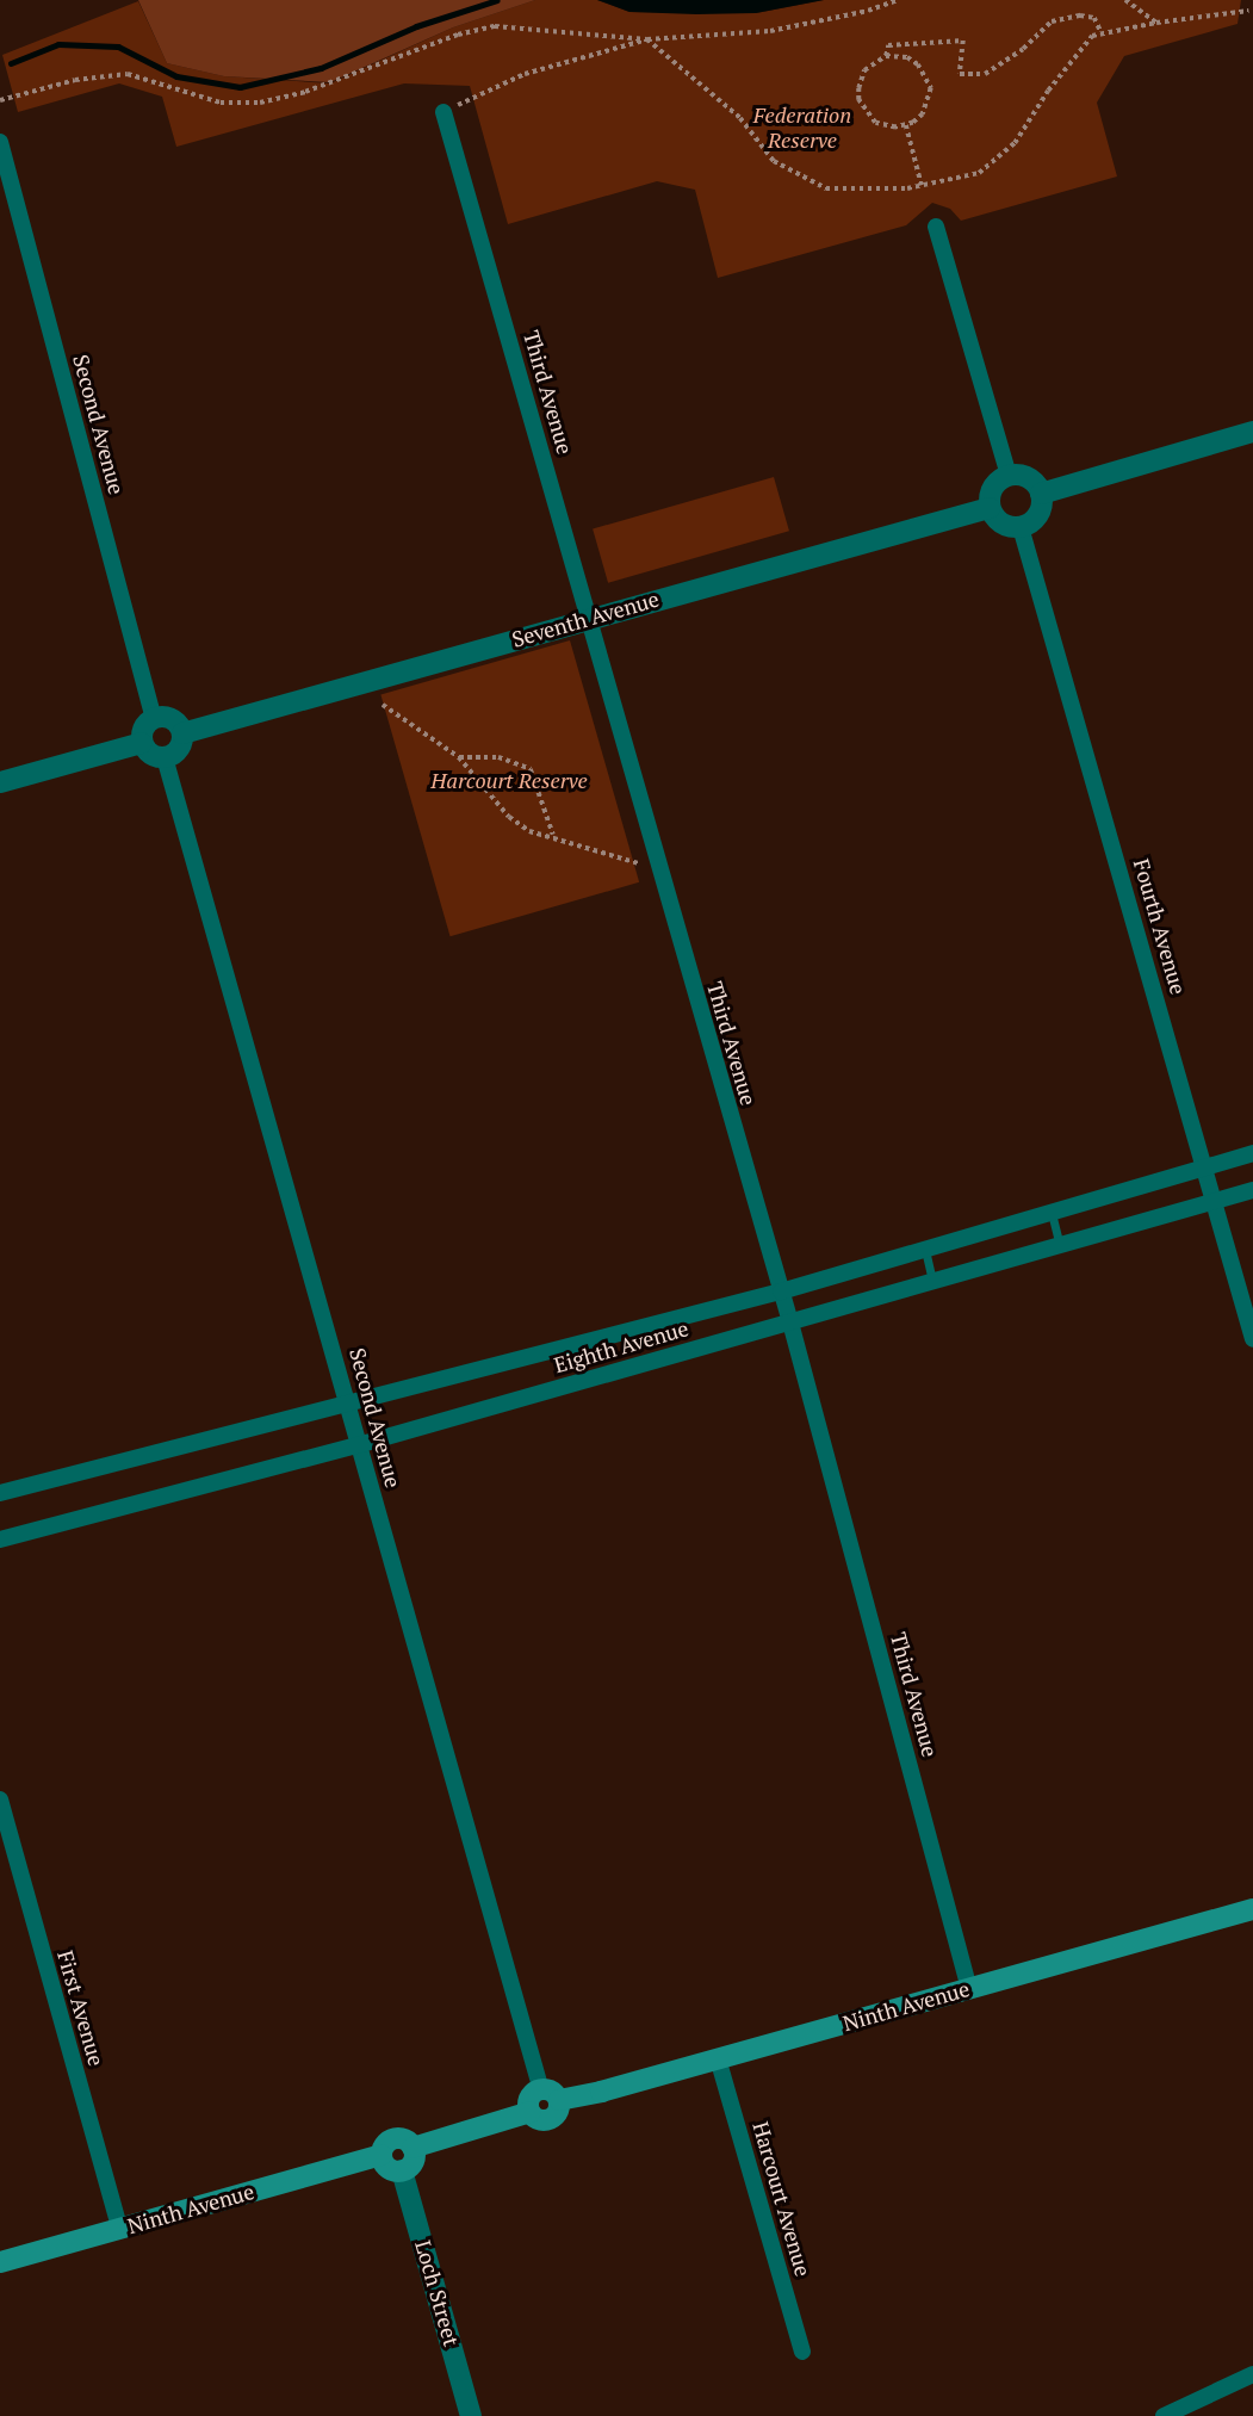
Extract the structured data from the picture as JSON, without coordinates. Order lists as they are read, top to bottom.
{
  "streets": {
    "main road": ["Ninth Avenue"],
    "street": [
      "Third Avenue",
      "Second Avenue",
      "Seventh Avenue",
      "Fourth Avenue",
      "Eighth Avenue",
      "First Avenue",
      "Harcourt Avenue",
      "Loch Street"
    ]
  },
  "crossings": [
    ["Third Avenue", "Seventh Avenue"],
    ["Third Avenue", "Eighth Avenue"],
    ["Third Avenue", "Ninth Avenue"],
    ["Second Avenue", "Seventh Avenue"],
    ["Second Avenue", "Eighth Avenue"],
    ["Second Avenue", "Ninth Avenue"],
    ["Seventh Avenue", "Fourth Avenue"],
    ["Fourth Avenue", "Eighth Avenue"],
    ["Ninth Avenue", "First Avenue"],
    ["Ninth Avenue", "Harcourt Avenue"],
    ["Ninth Avenue", "Loch Street"]
  ],
  "parks": ["Federation Reserve", "Harcourt Reserve"]
}
